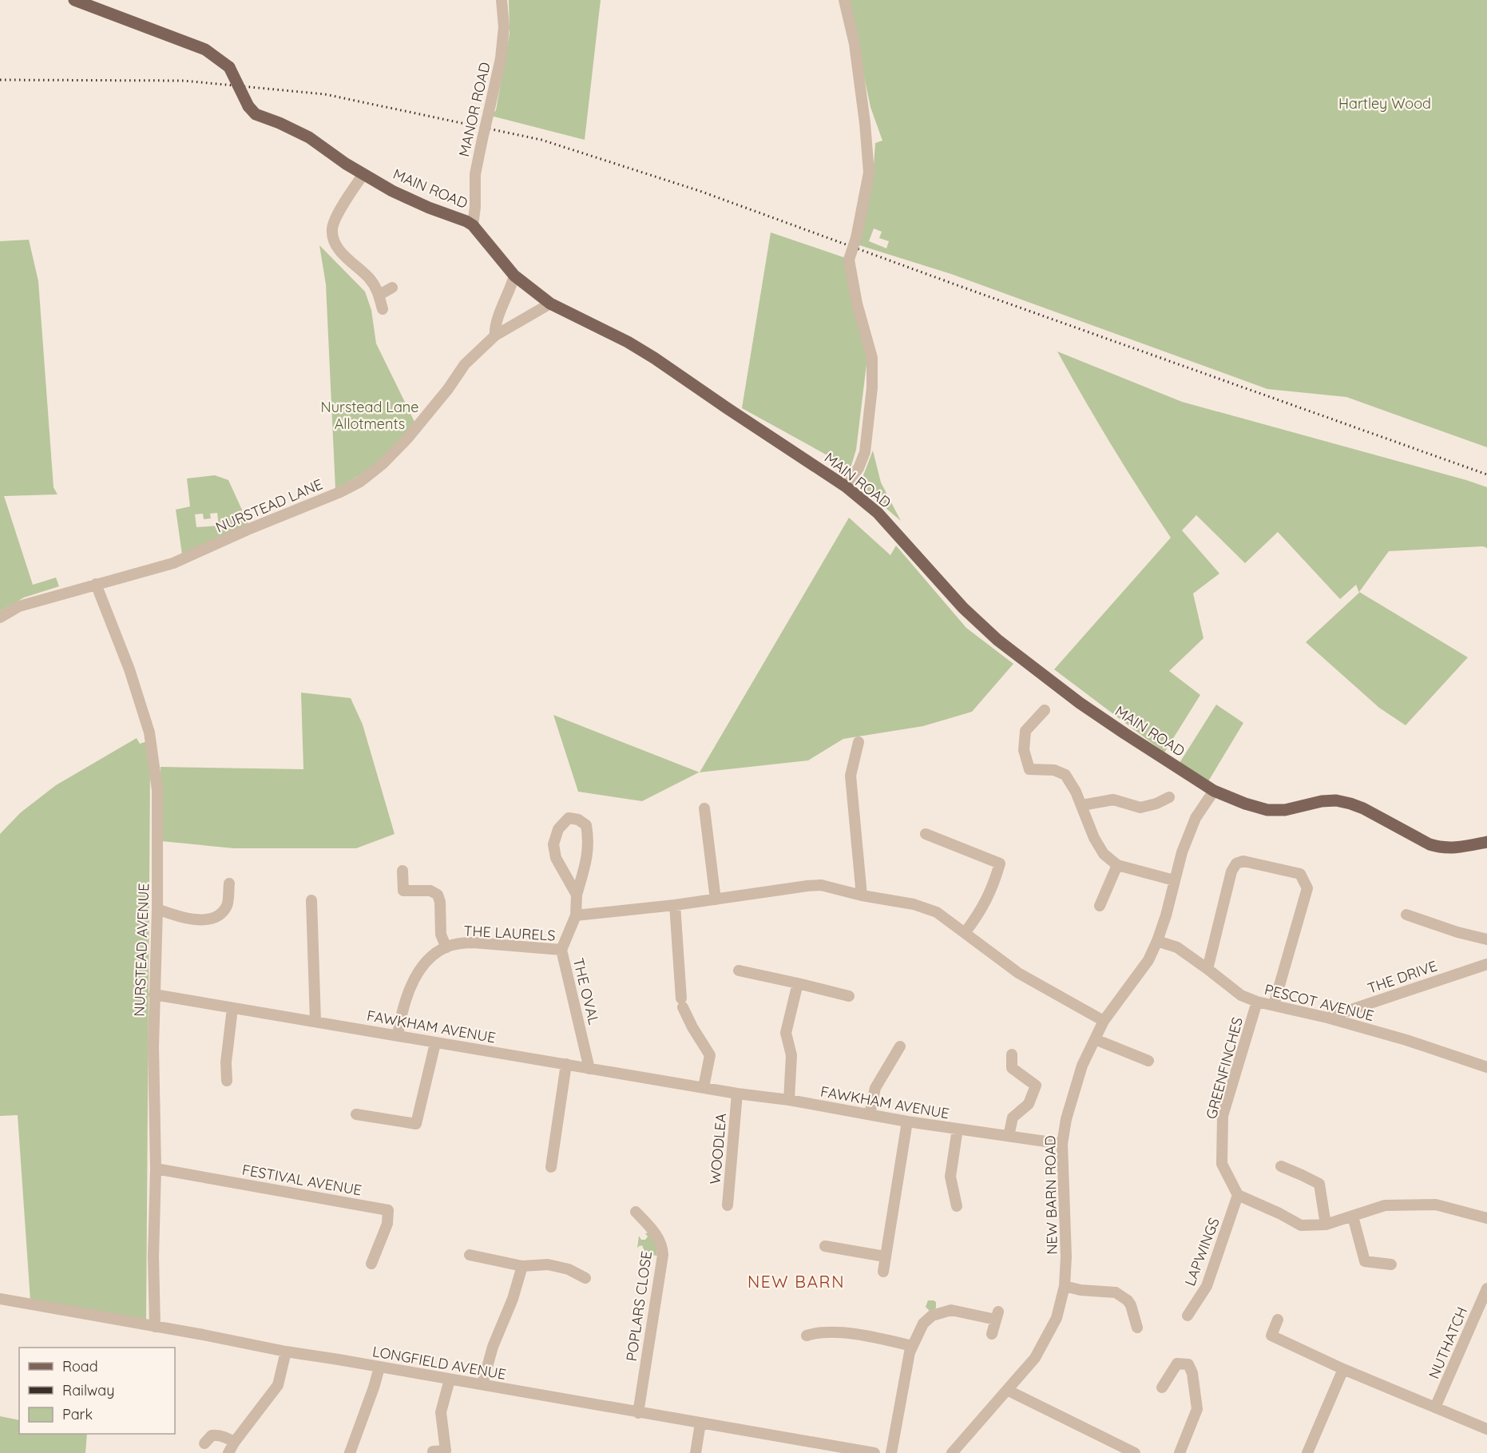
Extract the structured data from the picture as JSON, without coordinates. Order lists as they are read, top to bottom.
{
  "streets": {
    "main road": ["MAIN ROAD"],
    "street": [
      "MANOR ROAD",
      "NURSTEAD LANE",
      "THE LAURELS",
      "NURSTEAD AVENUE",
      "THE DRIVE",
      "THE OVAL",
      "PESCOT AVENUE",
      "FAWKHAM AVENUE",
      "GREENFINCHES",
      "WOODLEA",
      "FESTIVAL AVENUE",
      "NEW BARN ROAD",
      "LAPWINGS",
      "POPLARS CLOSE",
      "NUTHATCH",
      "LONGFIELD AVENUE"
    ]
  },
  "crossings": [
    ["MANOR ROAD", "MAIN ROAD"],
    ["MAIN ROAD", "NURSTEAD LANE"],
    ["MAIN ROAD", "NEW BARN ROAD"],
    ["NURSTEAD LANE", "NURSTEAD AVENUE"],
    ["THE LAURELS", "THE OVAL"],
    ["THE LAURELS", "FAWKHAM AVENUE"],
    ["NURSTEAD AVENUE", "FAWKHAM AVENUE"],
    ["NURSTEAD AVENUE", "FESTIVAL AVENUE"],
    ["NURSTEAD AVENUE", "LONGFIELD AVENUE"],
    ["THE DRIVE", "PESCOT AVENUE"],
    ["THE OVAL", "FAWKHAM AVENUE"],
    ["PESCOT AVENUE", "GREENFINCHES"],
    ["PESCOT AVENUE", "NEW BARN ROAD"],
    ["FAWKHAM AVENUE", "WOODLEA"],
    ["FAWKHAM AVENUE", "NEW BARN ROAD"],
    ["GREENFINCHES", "LAPWINGS"],
    ["POPLARS CLOSE", "LONGFIELD AVENUE"]
  ],
  "districts": ["NEW BARN"],
  "parks": ["Hartley Wood", "Nurstead Lane Allotments"],
  "legend": ["Road", "Railway", "Park"]
}
